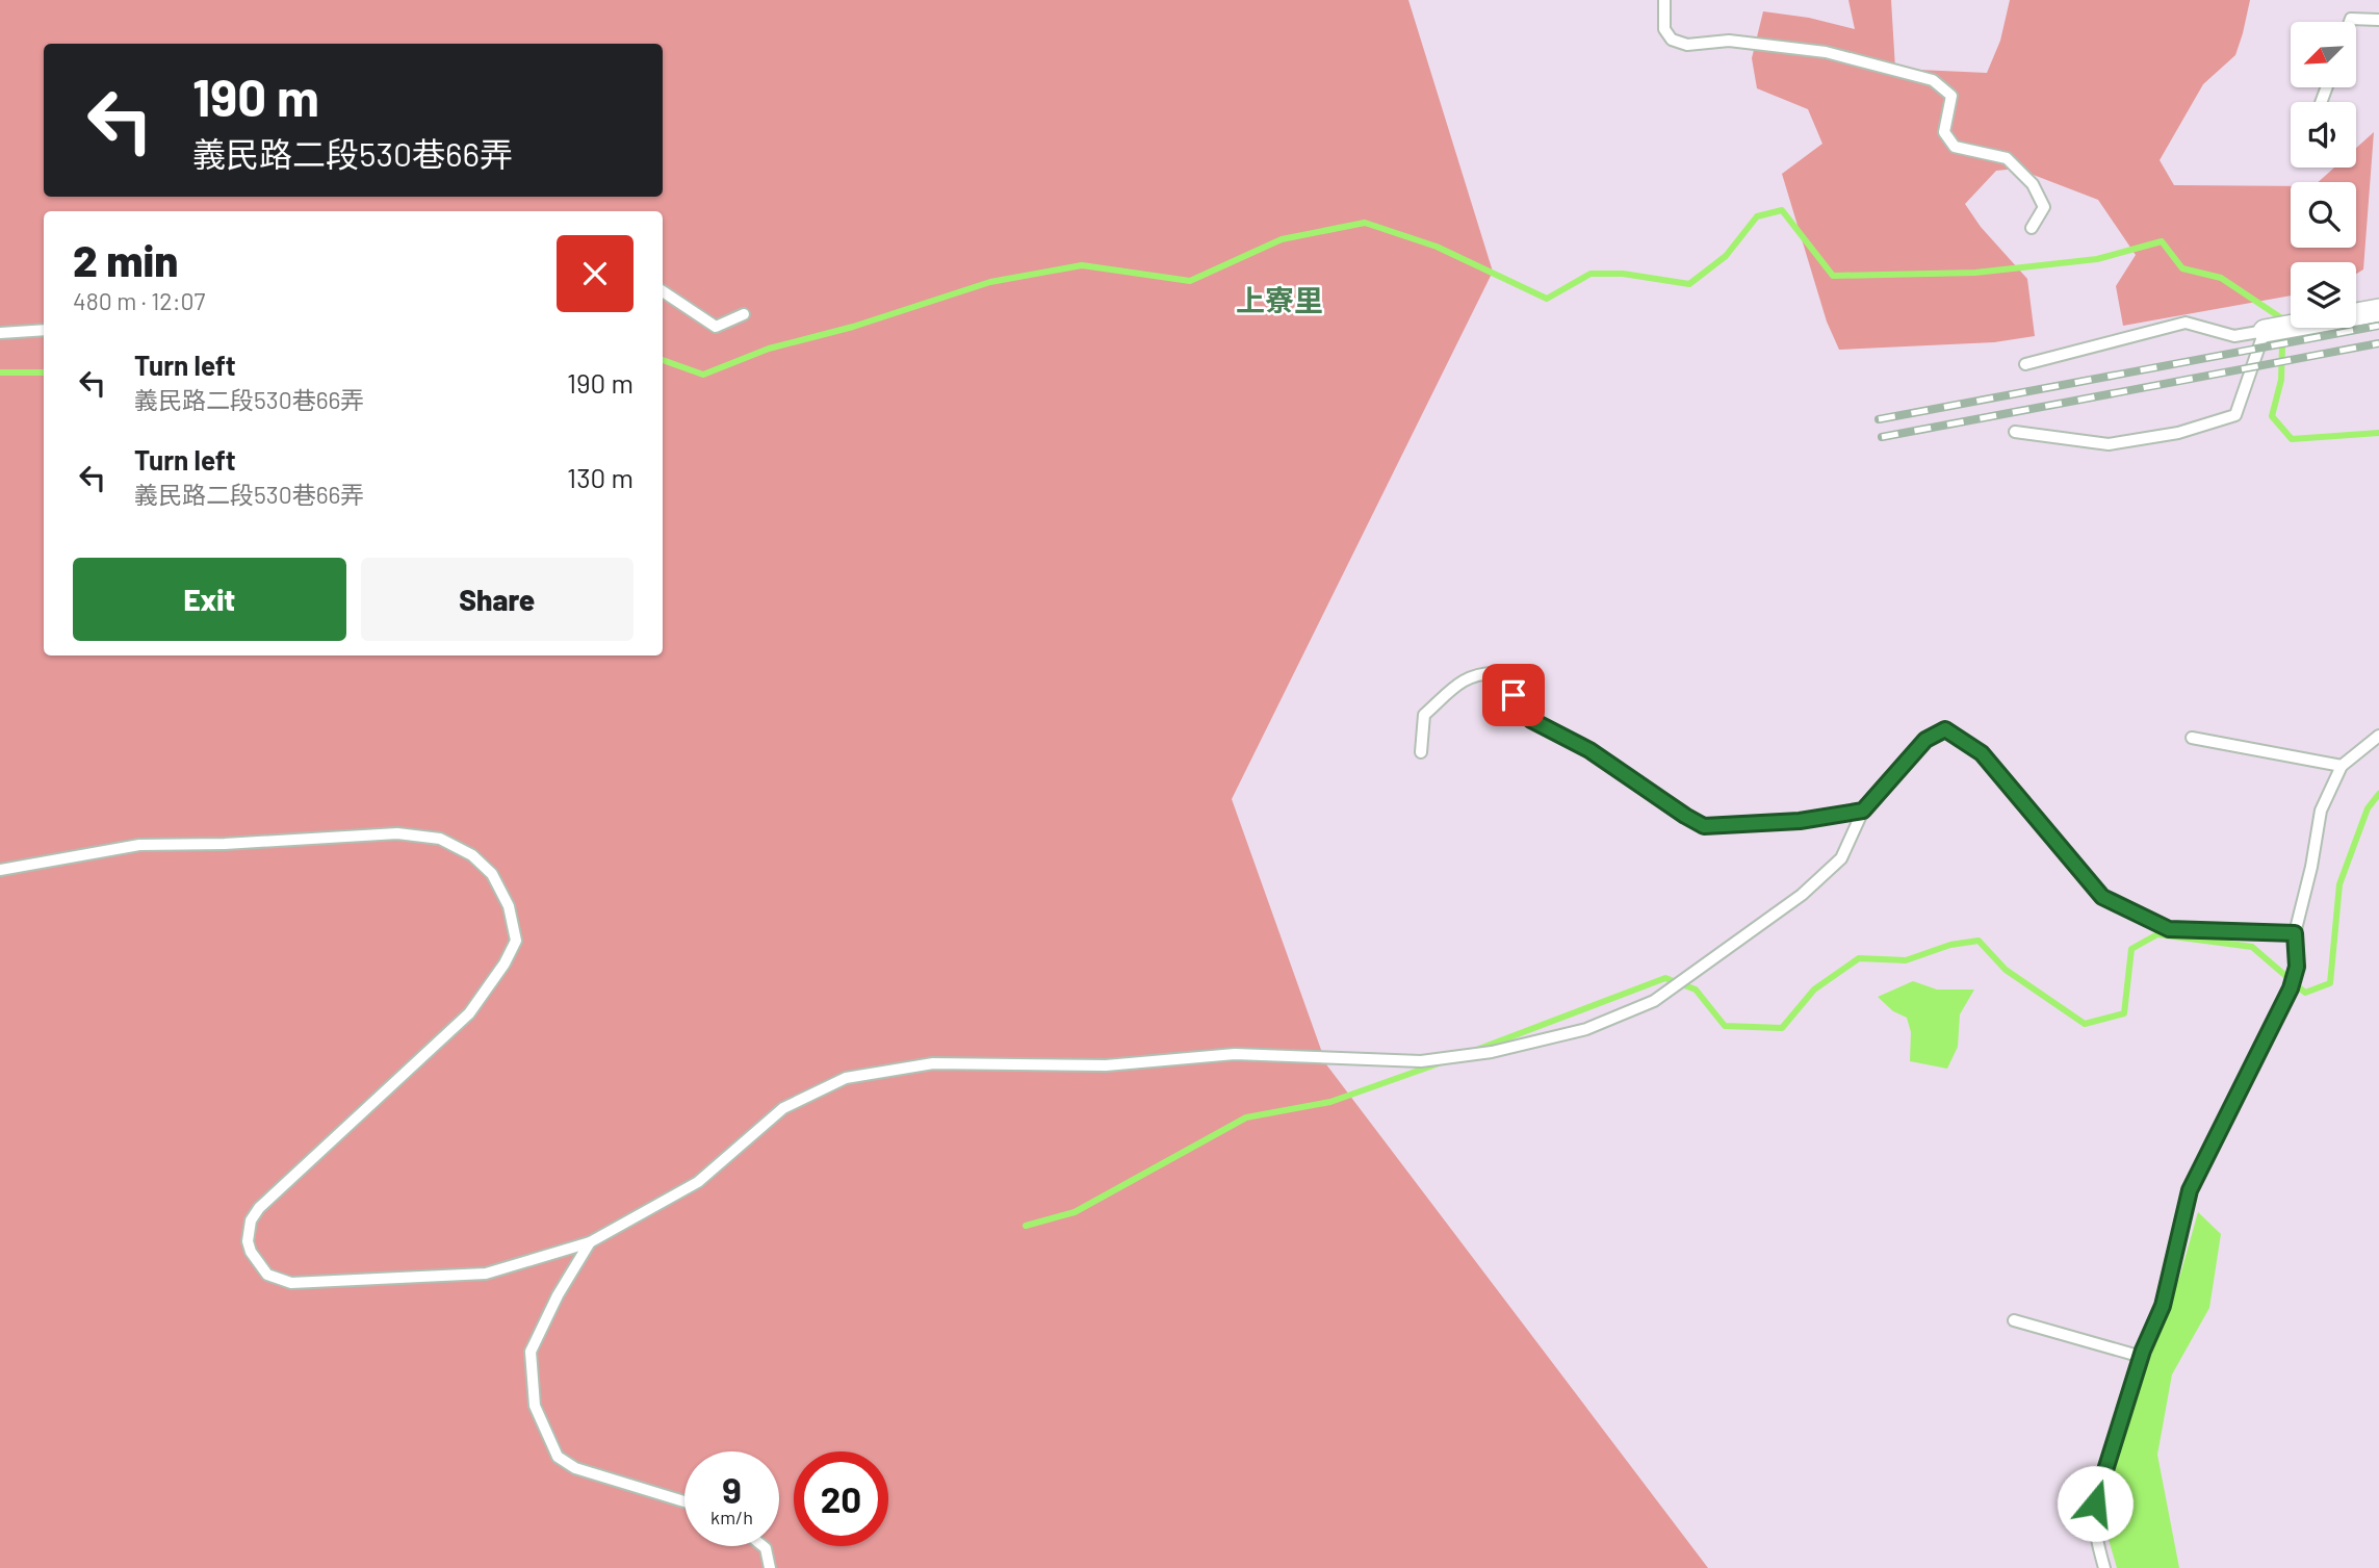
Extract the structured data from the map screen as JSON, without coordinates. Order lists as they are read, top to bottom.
{
  "districts": ["上寮里"],
  "north": "bottom left",
  "page": {
    "turn": ["190 m", "義民路二段530巷66弄"],
    "heading": ["2 min", "480 m · 12:07"],
    "list": [
      {
        "name": "Turn left",
        "note": "義民路二段530巷66弄",
        "value": "190 m"
      },
      {
        "name": "Turn left",
        "note": "義民路二段530巷66弄",
        "value": "130 m"
      }
    ],
    "buttons": ["Exit", "Share"],
    "speed": "9 km/h",
    "limit": "20"
  }
}
